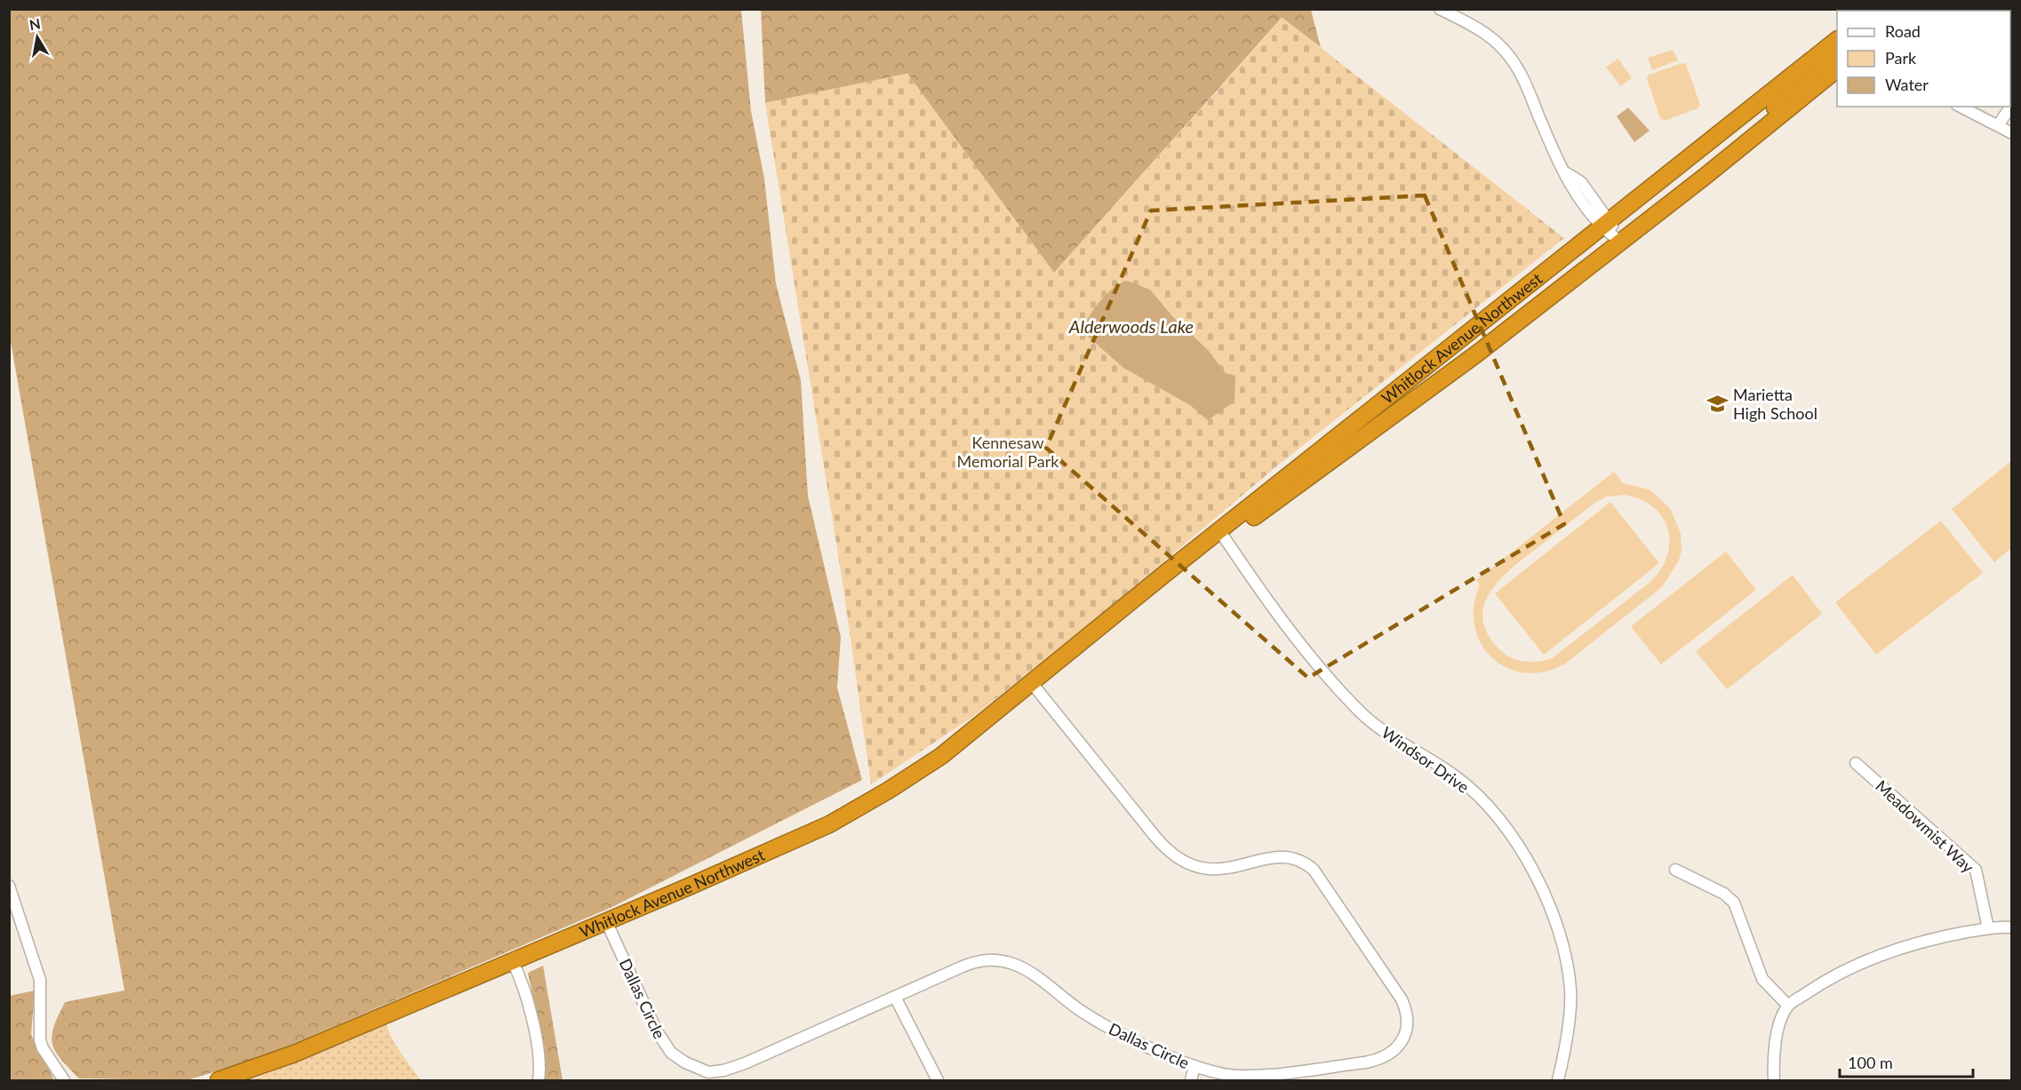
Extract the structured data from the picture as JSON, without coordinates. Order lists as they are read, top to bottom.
{
  "streets": {
    "highway": ["Whitlock Avenue Northwest"],
    "street": ["Windsor Drive", "Meadowmist Way", "Dallas Circle"]
  },
  "crossings": [
    ["Whitlock Avenue Northwest", "Windsor Drive"],
    ["Whitlock Avenue Northwest", "Dallas Circle"]
  ],
  "water": ["Alderwoods Lake"],
  "parks": ["Kennesaw Memorial Park"],
  "places": {
    "school or university": ["Marietta High School"]
  },
  "legend": ["Road", "Park", "Water"],
  "scale_bar": "100 m",
  "north": "top"
}
